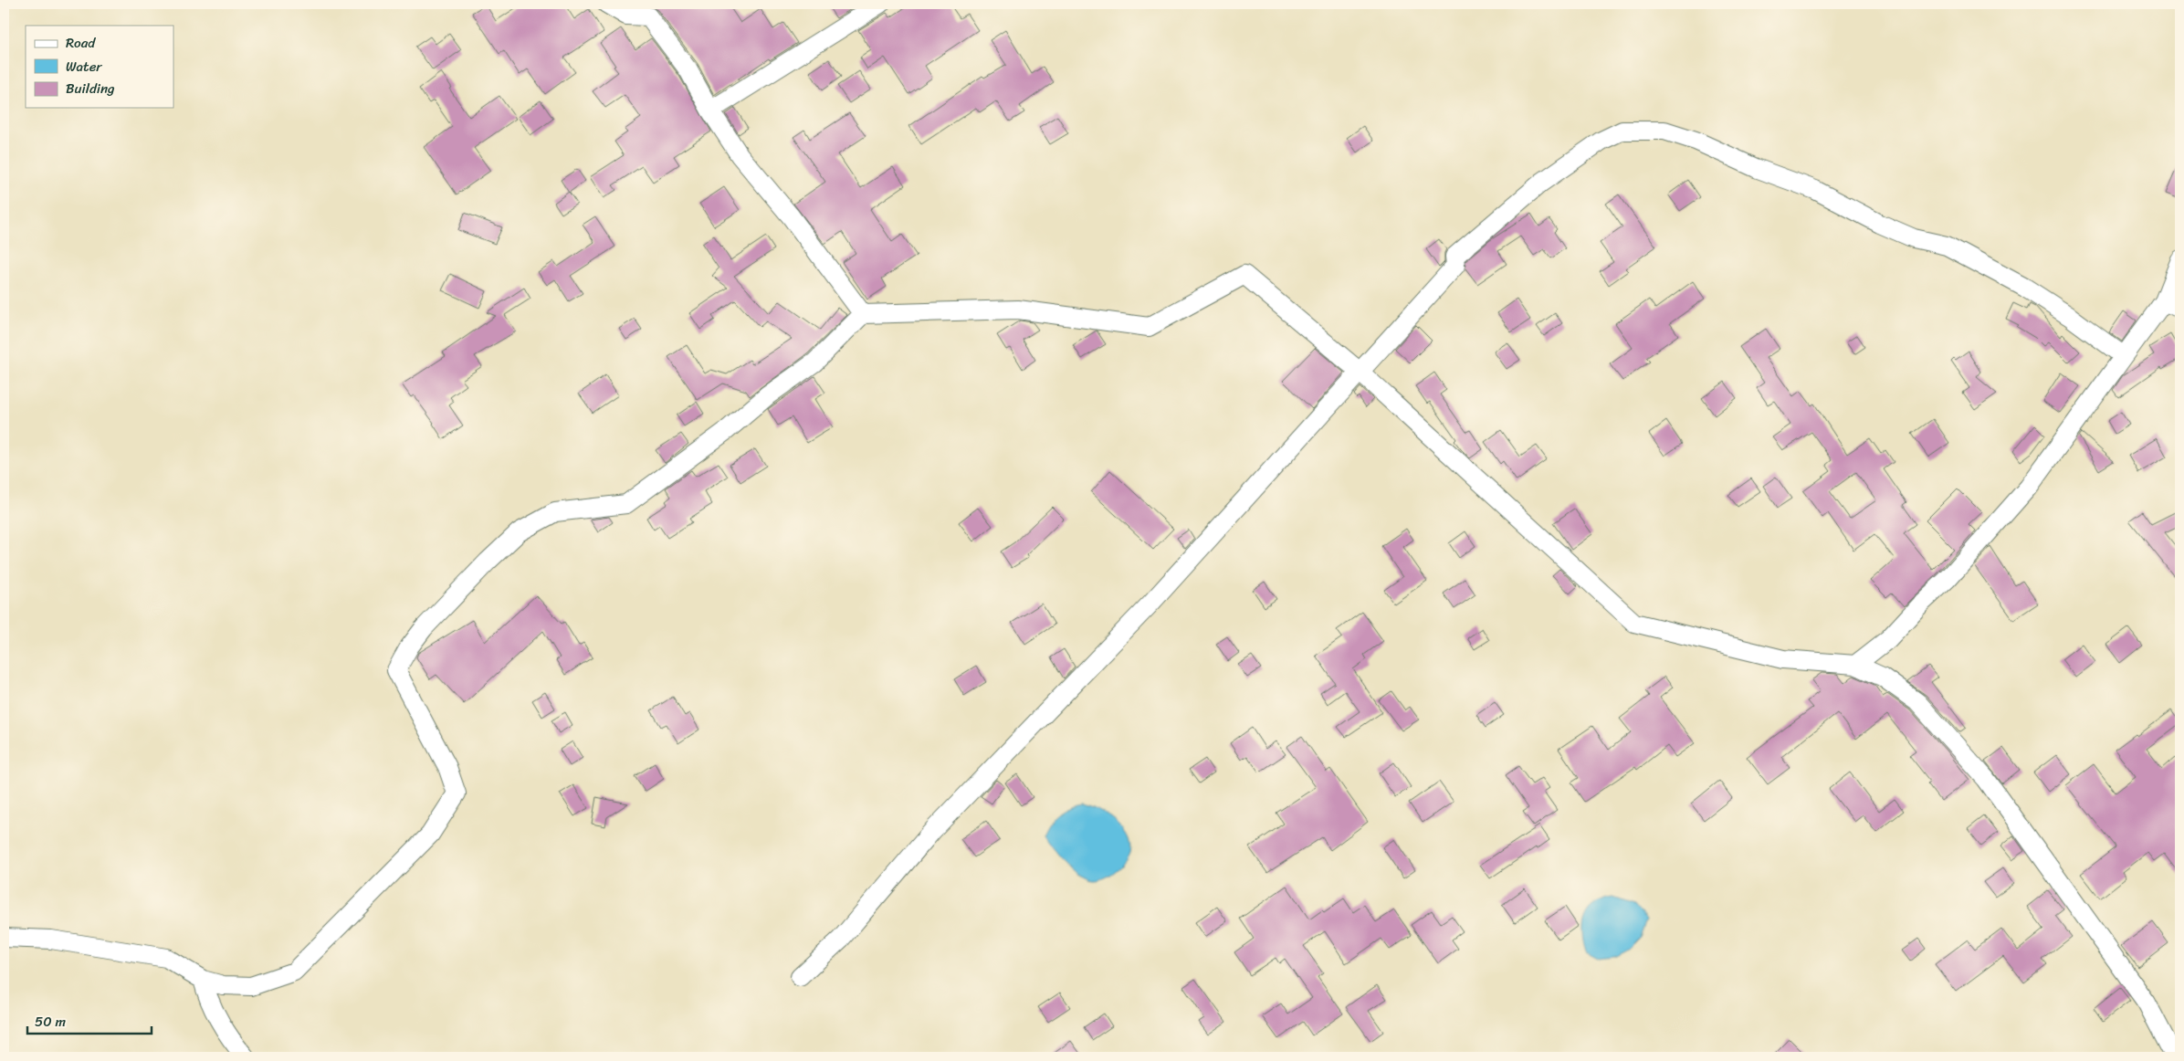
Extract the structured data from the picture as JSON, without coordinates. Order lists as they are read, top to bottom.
{
  "legend": ["Road", "Water", "Building"],
  "scale_bar": "50 m"
}
